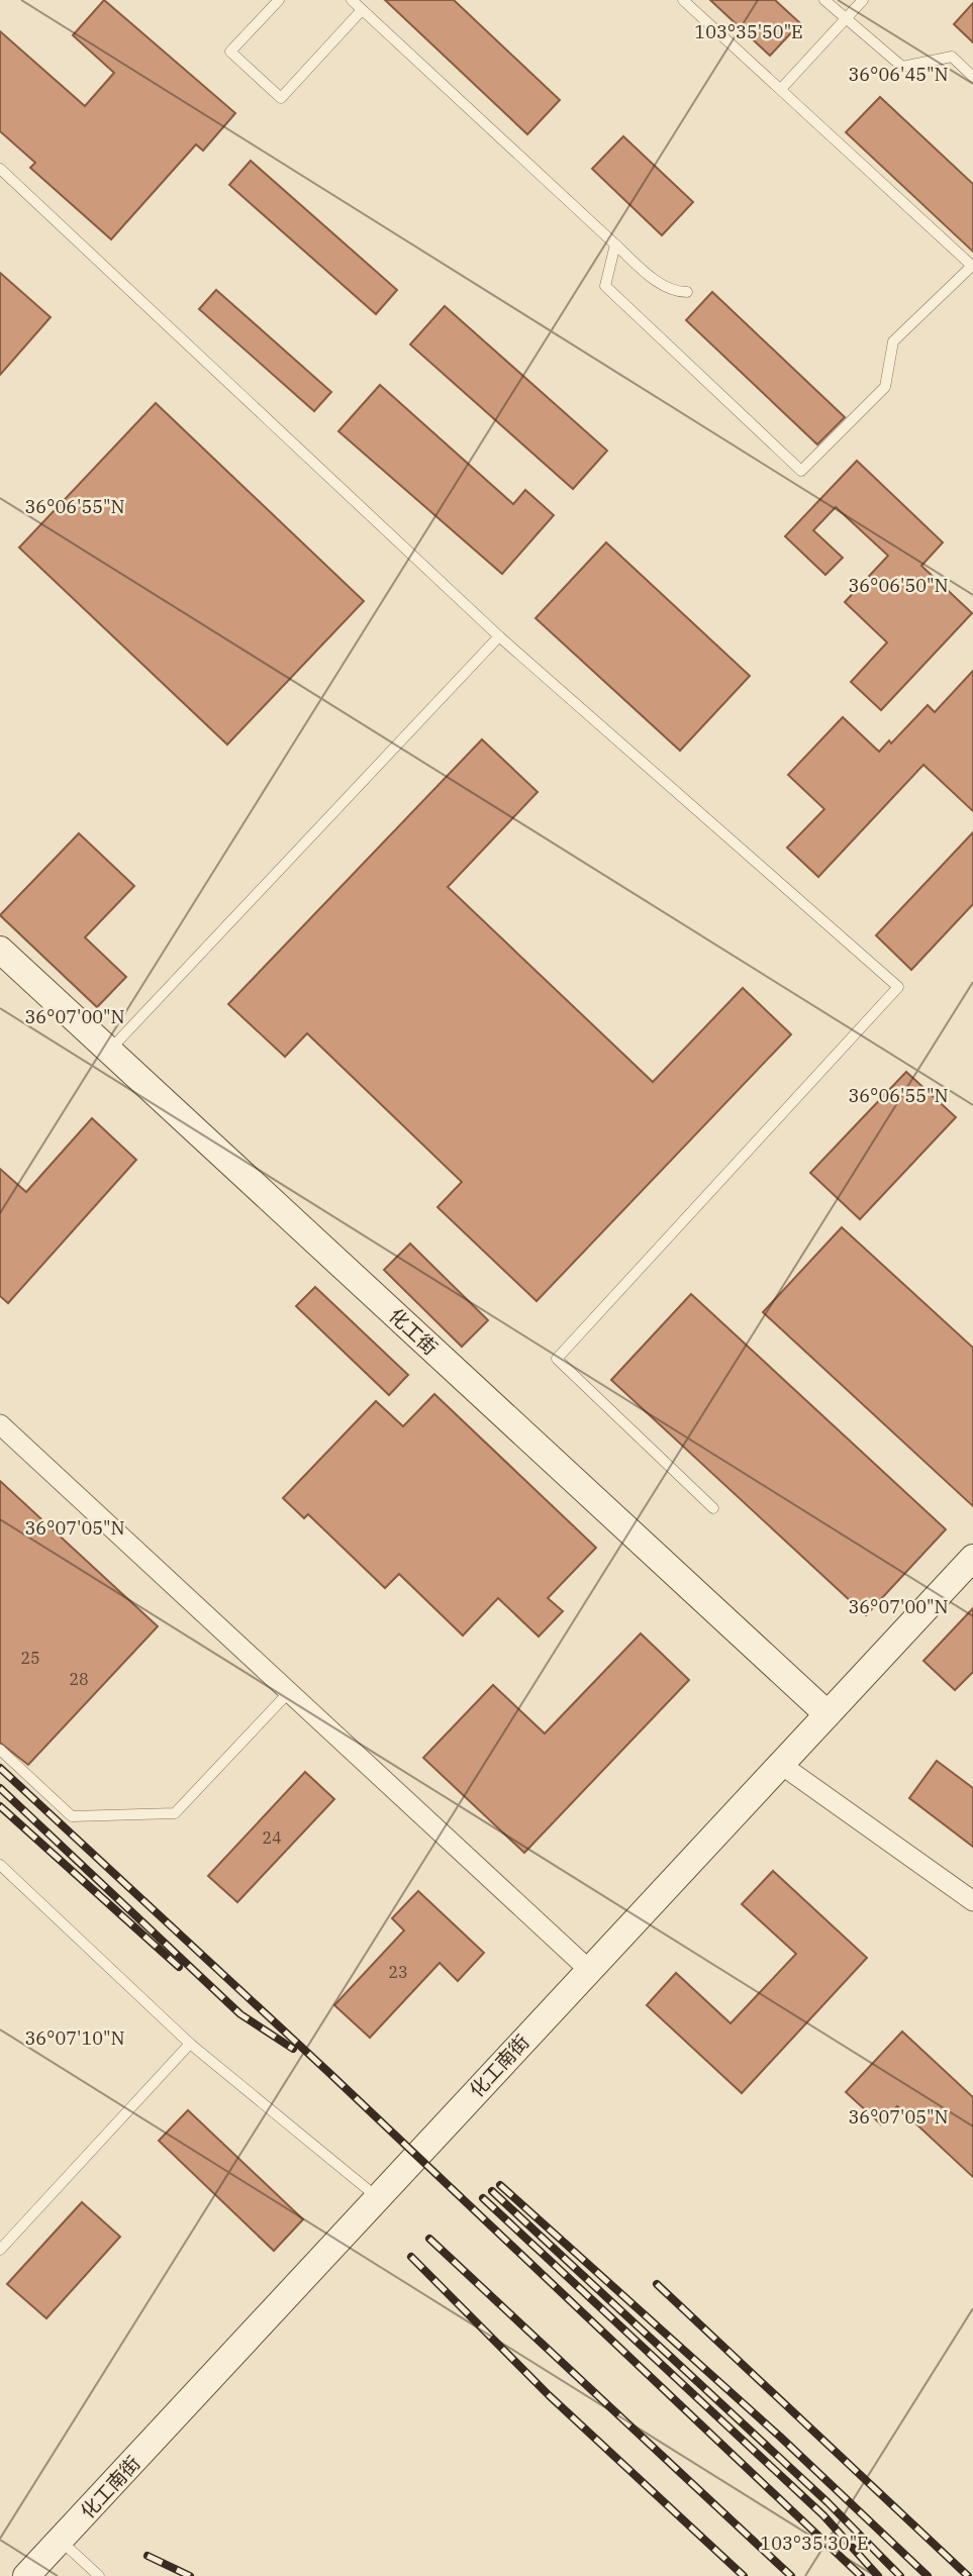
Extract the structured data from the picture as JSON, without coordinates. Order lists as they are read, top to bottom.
{
  "streets": {
    "street": ["化工街", "化工南街"]
  },
  "crossings": [
    ["化工街", "化工南街"]
  ],
  "house_numbers": [
    "25",
    "28",
    "24",
    "23"
  ],
  "coordinates": [
    "103°35'50\"E",
    "36°06'45\"N",
    "36°06'55\"N",
    "36°06'50\"N",
    "36°07'00\"N",
    "36°07'05\"N",
    "36°07'10\"N",
    "103°35'30\"E"
  ]
}
